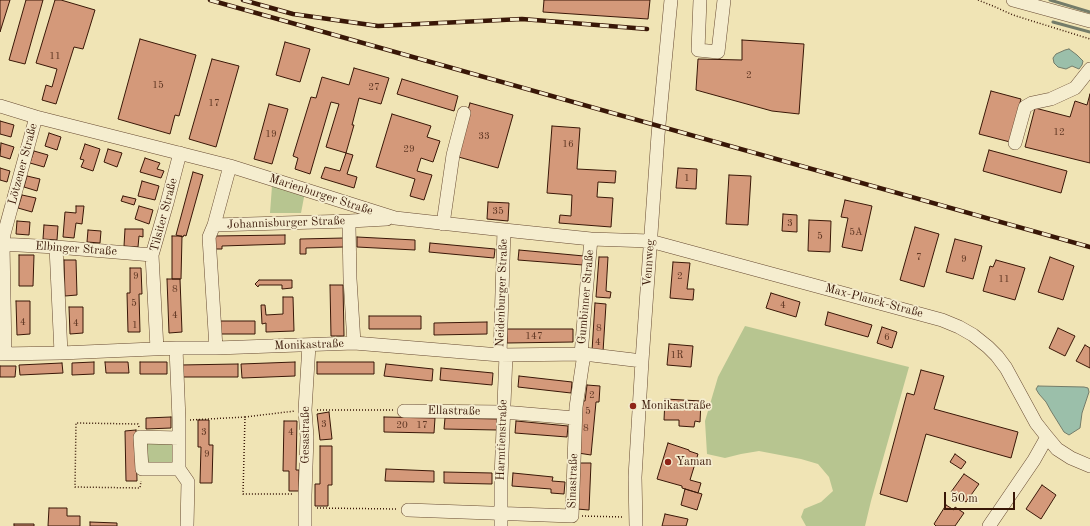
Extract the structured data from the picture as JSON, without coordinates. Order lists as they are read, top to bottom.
{
  "streets": {
    "street": [
      "Lötzener Straße",
      "Marienburger Straße",
      "Tilsiter Straße",
      "Johannisburger Straße",
      "Elbinger Straße",
      "Vennweg",
      "Neidenburger Straße",
      "Gumbinner Straße",
      "Max-Planck-Straße",
      "Monikastraße",
      "Ellastraße",
      "Gesastraße",
      "Harmtienstraße",
      "Sinastraße"
    ]
  },
  "crossings": [
    ["Lötzener Straße", "Marienburger Straße"],
    ["Lötzener Straße", "Elbinger Straße"],
    ["Lötzener Straße", "Monikastraße"],
    ["Marienburger Straße", "Tilsiter Straße"],
    ["Marienburger Straße", "Johannisburger Straße"],
    ["Marienburger Straße", "Vennweg"],
    ["Marienburger Straße", "Neidenburger Straße"],
    ["Marienburger Straße", "Gumbinner Straße"],
    ["Marienburger Straße", "Max-Planck-Straße"],
    ["Tilsiter Straße", "Elbinger Straße"],
    ["Tilsiter Straße", "Monikastraße"],
    ["Vennweg", "Max-Planck-Straße"],
    ["Vennweg", "Monikastraße"],
    ["Neidenburger Straße", "Monikastraße"],
    ["Neidenburger Straße", "Harmtienstraße"],
    ["Gumbinner Straße", "Monikastraße"],
    ["Gumbinner Straße", "Sinastraße"],
    ["Monikastraße", "Gesastraße"],
    ["Monikastraße", "Harmtienstraße"],
    ["Monikastraße", "Sinastraße"],
    ["Ellastraße", "Harmtienstraße"],
    ["Ellastraße", "Sinastraße"],
    ["Harmtienstraße", "Sinastraße"]
  ],
  "places": ["Monikastraße", "Yaman"],
  "house_numbers": [
    "11",
    "2",
    "15",
    "27",
    "17",
    "12",
    "19",
    "33",
    "16",
    "29",
    "1",
    "35",
    "3",
    "5A",
    "5",
    "7",
    "9",
    "9",
    "2",
    "11",
    "8",
    "5",
    "4",
    "4",
    "4",
    "4",
    "1",
    "8",
    "147",
    "6",
    "4",
    "1R",
    "2",
    "5",
    "3",
    "20",
    "17",
    "8",
    "3",
    "4",
    "9"
  ],
  "scale_bar": "50 m"
}
